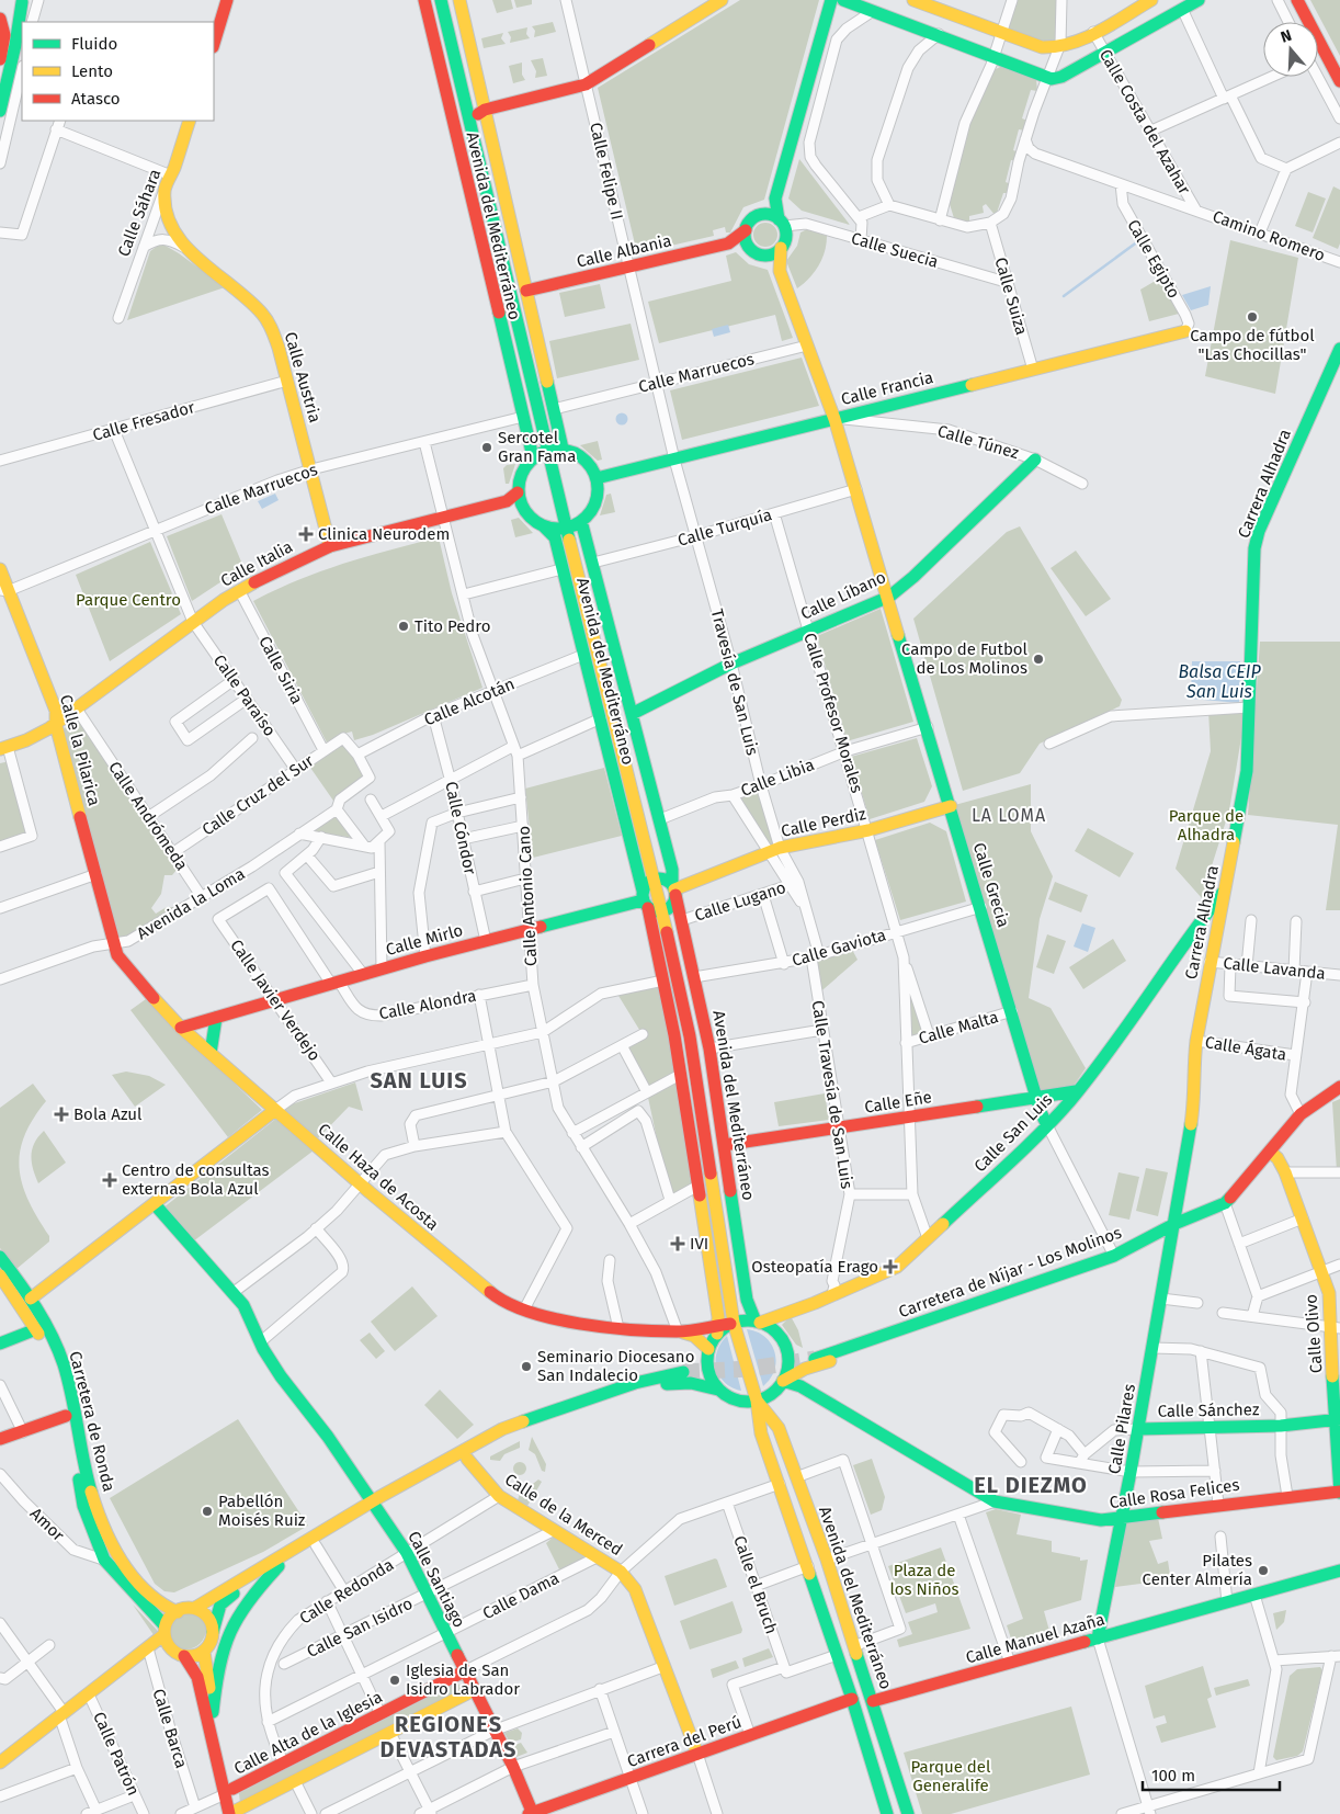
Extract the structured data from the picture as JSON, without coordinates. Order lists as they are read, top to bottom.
{
  "streets": {
    "street": [
      "Calle Costa del Azahar",
      "Calle Felipe II",
      "Calle Sáhara",
      "Avenida del Mediterráneo",
      "Camino Romero",
      "Calle Suecia",
      "Calle Albania",
      "Calle Egipto",
      "Calle Suiza",
      "Calle Marruecos",
      "Calle Austria",
      "Calle Francia",
      "Calle Fresador",
      "Calle Túnez",
      "Carrera Alhadra",
      "Calle Turquía",
      "Calle Italia",
      "Calle Líbano",
      "Calle Siria",
      "Travesía de San Luis",
      "Calle Paraíso",
      "Calle Alcotán",
      "Calle Profesor Morales",
      "Calle la Pilarica",
      "Calle Libia",
      "Calle Cruz del Sur",
      "Calle Andrómeda",
      "Calle Perdiz",
      "Calle Cóndor",
      "Calle Grecia",
      "Calle Antonio Cano",
      "Calle Lugano",
      "Avenida la Loma",
      "Calle Mirlo",
      "Calle Gaviota",
      "Calle Lavanda",
      "Calle Javier Verdejo",
      "Calle Alondra",
      "Calle Malta",
      "Calle Ágata",
      "Calle Travesía de San Luis",
      "Calle Eñe",
      "Calle San Luis",
      "Calle Haza de Acosta",
      "Carretera de Níjar - Los Molinos",
      "Calle Olivo",
      "Calle Sánchez",
      "Carretera de Ronda",
      "Calle Pilares",
      "Calle Rosa Felices",
      "Calle de la Merced",
      "Amor",
      "Calle Santiago",
      "Calle el Bruch",
      "Calle Redonda",
      "Calle Dama",
      "Calle San Isidro",
      "Calle Manuel Azaña",
      "Calle Barca",
      "Calle Alta de la Iglesia",
      "Carrera del Perú",
      "Calle Patrón"
    ]
  },
  "crossings": [
    ["Calle Costa del Azahar", "Camino Romero"],
    ["Calle Felipe II", "Calle Albania"],
    ["Calle Felipe II", "Calle Marruecos"],
    ["Calle Felipe II", "Travesía de San Luis"],
    ["Calle Sáhara", "Calle Austria"],
    ["Avenida del Mediterráneo", "Calle Albania"],
    ["Avenida del Mediterráneo", "Calle Marruecos"],
    ["Avenida del Mediterráneo", "Calle Turquía"],
    ["Avenida del Mediterráneo", "Calle Italia"],
    ["Avenida del Mediterráneo", "Calle Líbano"],
    ["Avenida del Mediterráneo", "Calle Alcotán"],
    ["Avenida del Mediterráneo", "Calle Libia"],
    ["Avenida del Mediterráneo", "Calle Perdiz"],
    ["Avenida del Mediterráneo", "Calle Lugano"],
    ["Avenida del Mediterráneo", "Calle Mirlo"],
    ["Avenida del Mediterráneo", "Calle Gaviota"],
    ["Avenida del Mediterráneo", "Calle Eñe"],
    ["Avenida del Mediterráneo", "Calle San Luis"],
    ["Avenida del Mediterráneo", "Calle Haza de Acosta"],
    ["Avenida del Mediterráneo", "Calle Manuel Azaña"],
    ["Avenida del Mediterráneo", "Calle Alta de la Iglesia"],
    ["Avenida del Mediterráneo", "Carrera del Perú"],
    ["Camino Romero", "Calle Egipto"],
    ["Calle Suecia", "Calle Albania"],
    ["Calle Suecia", "Calle Suiza"],
    ["Calle Egipto", "Calle Francia"],
    ["Calle Suiza", "Calle Francia"],
    ["Calle Marruecos", "Calle Austria"],
    ["Calle Marruecos", "Calle la Pilarica"],
    ["Calle Marruecos", "Calle Grecia"],
    ["Calle Marruecos", "Calle Antonio Cano"],
    ["Calle Austria", "Calle Fresador"],
    ["Calle Austria", "Calle Italia"],
    ["Calle Francia", "Calle Túnez"],
    ["Calle Francia", "Travesía de San Luis"],
    ["Calle Francia", "Calle Grecia"],
    ["Calle Túnez", "Calle Líbano"],
    ["Calle Túnez", "Calle Grecia"],
    ["Carrera Alhadra", "Calle Lavanda"],
    ["Carrera Alhadra", "Calle Ágata"],
    ["Carrera Alhadra", "Calle San Luis"],
    ["Carrera Alhadra", "Carretera de Níjar - Los Molinos"],
    ["Carrera Alhadra", "Calle Pilares"],
    ["Calle Turquía", "Travesía de San Luis"],
    ["Calle Turquía", "Calle Profesor Morales"],
    ["Calle Turquía", "Calle Grecia"],
    ["Calle Italia", "Calle Siria"],
    ["Calle Italia", "Calle Paraíso"],
    ["Calle Italia", "Calle la Pilarica"],
    ["Calle Italia", "Calle Andrómeda"],
    ["Calle Italia", "Calle Antonio Cano"],
    ["Calle Líbano", "Travesía de San Luis"],
    ["Calle Líbano", "Calle Profesor Morales"],
    ["Calle Líbano", "Calle Grecia"],
    ["Calle Siria", "Calle Cruz del Sur"],
    ["Travesía de San Luis", "Calle Libia"],
    ["Travesía de San Luis", "Calle Perdiz"],
    ["Calle Paraíso", "Calle Cruz del Sur"],
    ["Calle Alcotán", "Calle Cruz del Sur"],
    ["Calle Alcotán", "Calle Cóndor"],
    ["Calle Alcotán", "Calle Antonio Cano"],
    ["Calle Alcotán", "Avenida la Loma"],
    ["Calle Profesor Morales", "Calle Libia"],
    ["Calle Profesor Morales", "Calle Perdiz"],
    ["Calle Profesor Morales", "Calle Gaviota"],
    ["Calle Profesor Morales", "Calle Malta"],
    ["Calle Profesor Morales", "Calle Eñe"],
    ["Calle Profesor Morales", "Calle San Luis"],
    ["Calle la Pilarica", "Avenida la Loma"],
    ["Calle la Pilarica", "Calle Haza de Acosta"],
    ["Calle Libia", "Calle Grecia"],
    ["Calle Cruz del Sur", "Calle Andrómeda"],
    ["Calle Cruz del Sur", "Avenida la Loma"],
    ["Calle Andrómeda", "Avenida la Loma"],
    ["Calle Perdiz", "Calle Grecia"],
    ["Calle Cóndor", "Calle Mirlo"],
    ["Calle Grecia", "Calle Gaviota"],
    ["Calle Grecia", "Calle Malta"],
    ["Calle Grecia", "Calle Eñe"],
    ["Calle Grecia", "Calle San Luis"],
    ["Calle Grecia", "Carretera de Níjar - Los Molinos"],
    ["Calle Antonio Cano", "Calle Mirlo"],
    ["Calle Antonio Cano", "Calle Alondra"],
    ["Calle Antonio Cano", "Calle Haza de Acosta"],
    ["Avenida la Loma", "Calle Haza de Acosta"],
    ["Calle Mirlo", "Calle Javier Verdejo"],
    ["Calle Mirlo", "Calle Alondra"],
    ["Calle Mirlo", "Calle Haza de Acosta"],
    ["Calle Gaviota", "Calle Travesía de San Luis"],
    ["Calle Javier Verdejo", "Calle Alondra"],
    ["Calle Travesía de San Luis", "Calle Eñe"],
    ["Calle Travesía de San Luis", "Calle San Luis"],
    ["Calle Eñe", "Calle San Luis"],
    ["Carretera de Níjar - Los Molinos", "Calle Olivo"],
    ["Carretera de Níjar - Los Molinos", "Calle Pilares"],
    ["Calle Olivo", "Calle Sánchez"],
    ["Calle Olivo", "Calle Rosa Felices"],
    ["Calle Sánchez", "Calle Pilares"],
    ["Carretera de Ronda", "Amor"],
    ["Calle Pilares", "Calle Rosa Felices"],
    ["Calle Pilares", "Calle Manuel Azaña"],
    ["Calle de la Merced", "Calle Redonda"],
    ["Calle de la Merced", "Calle Dama"],
    ["Calle de la Merced", "Calle San Isidro"],
    ["Calle de la Merced", "Calle Alta de la Iglesia"],
    ["Calle de la Merced", "Carrera del Perú"],
    ["Calle Santiago", "Calle Redonda"],
    ["Calle Santiago", "Calle Dama"],
    ["Calle Santiago", "Calle San Isidro"],
    ["Calle Santiago", "Calle Alta de la Iglesia"],
    ["Calle Santiago", "Carrera del Perú"],
    ["Calle el Bruch", "Calle Alta de la Iglesia"],
    ["Calle Redonda", "Calle Dama"],
    ["Calle Redonda", "Calle San Isidro"],
    ["Calle Redonda", "Calle Alta de la Iglesia"],
    ["Calle Manuel Azaña", "Carrera del Perú"]
  ],
  "districts": [
    "LA LOMA",
    "SAN LUIS",
    "EL DIEZMO",
    "REGIONES DEVASTADAS"
  ],
  "water": ["Balsa CEIP San Luis"],
  "parks": [
    "Parque Centro",
    "Parque de Alhadra",
    "Plaza de los Niños",
    "Parque del Generalife"
  ],
  "places": {
    "other": [
      "Campo de fútbol \"Las Chocillas\"",
      "Sercotel Gran Fama",
      "Tito Pedro",
      "Campo de Futbol de Los Molinos",
      "Seminario Diocesano San Indalecio",
      "Pabellón Moisés Ruiz",
      "Pilates Center Almería",
      "Iglesia de San Isidro Labrador"
    ],
    "health": [
      "Clinica Neurodem",
      "Bola Azul",
      "Centro de consultas externas Bola Azul",
      "IVI",
      "Osteopatía Erago"
    ]
  },
  "legend": ["Fluido", "Lento", "Atasco"],
  "scale_bar": "100 m",
  "north": "top"
}
